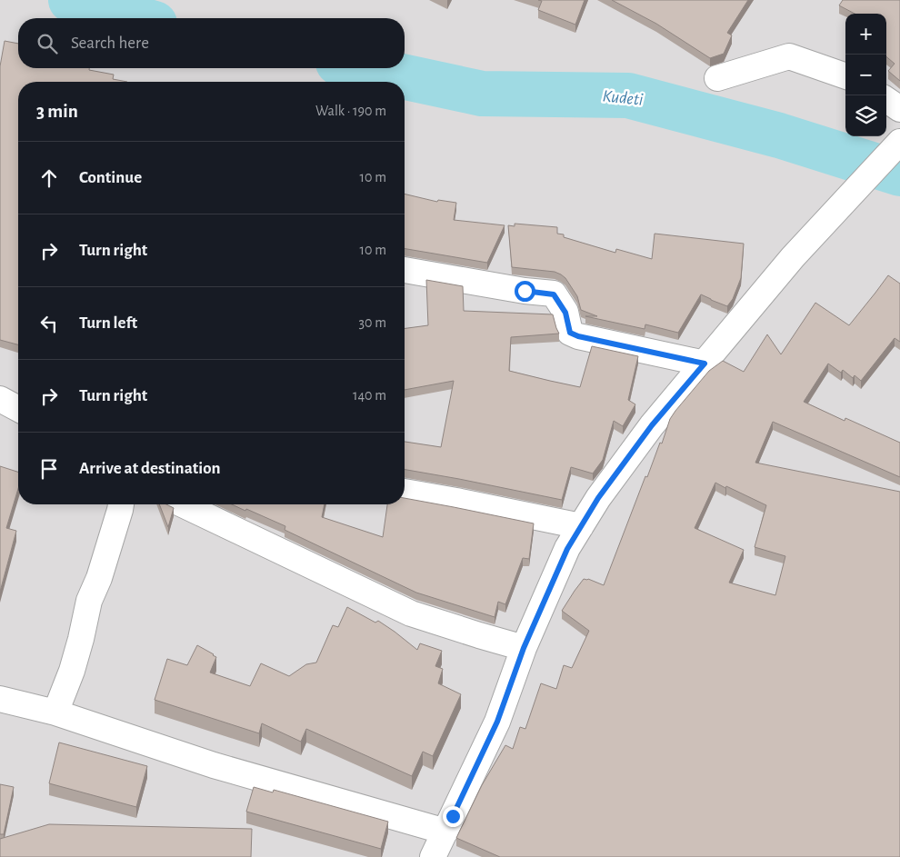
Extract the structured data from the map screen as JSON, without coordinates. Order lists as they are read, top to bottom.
{
  "water": ["Kudeti"],
  "page": {
    "map_buttons": ["+", "−"],
    "search": "Search here",
    "heading": ["3 min", "Walk · 190 m"],
    "list": [
      ["Continue", "10 m"],
      ["Turn right", "10 m"],
      ["Turn left", "30 m"],
      ["Turn right", "140 m"],
      "Arrive at destination"
    ]
  }
}
